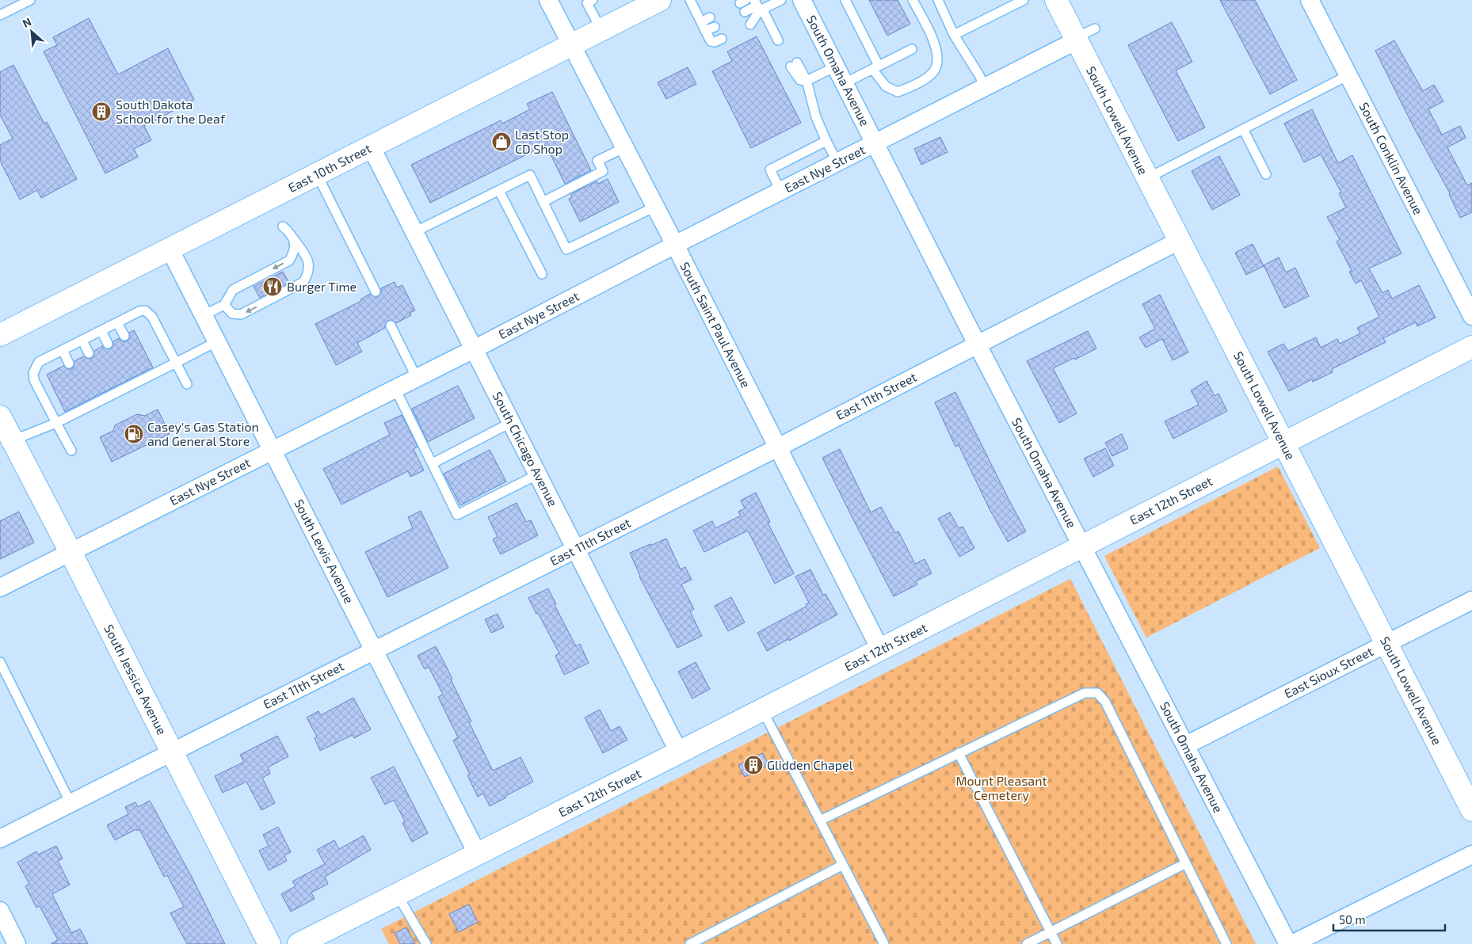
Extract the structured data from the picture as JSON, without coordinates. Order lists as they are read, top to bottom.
{
  "streets": {
    "street": [
      "South Omaha Avenue",
      "South Lowell Avenue",
      "South Conklin Avenue",
      "East 10th Street",
      "East Nye Street",
      "South Saint Paul Avenue",
      "East 11th Street",
      "South Chicago Avenue",
      "East 12th Street",
      "South Lewis Avenue",
      "East Sioux Street",
      "South Jessica Avenue"
    ]
  },
  "crossings": [
    ["South Omaha Avenue", "East Nye Street"],
    ["South Omaha Avenue", "East 11th Street"],
    ["South Omaha Avenue", "East 12th Street"],
    ["South Omaha Avenue", "East Sioux Street"],
    ["South Lowell Avenue", "East Nye Street"],
    ["South Lowell Avenue", "East 11th Street"],
    ["South Lowell Avenue", "East 12th Street"],
    ["South Lowell Avenue", "East Sioux Street"],
    ["East 10th Street", "South Saint Paul Avenue"],
    ["East 10th Street", "South Chicago Avenue"],
    ["East 10th Street", "South Lewis Avenue"],
    ["East Nye Street", "South Saint Paul Avenue"],
    ["East Nye Street", "South Chicago Avenue"],
    ["East Nye Street", "South Lewis Avenue"],
    ["East Nye Street", "South Jessica Avenue"],
    ["South Saint Paul Avenue", "East 11th Street"],
    ["South Saint Paul Avenue", "East 12th Street"],
    ["East 11th Street", "South Chicago Avenue"],
    ["East 11th Street", "South Lewis Avenue"],
    ["East 11th Street", "South Jessica Avenue"],
    ["South Chicago Avenue", "East 12th Street"],
    ["East 12th Street", "South Lewis Avenue"]
  ],
  "parks": ["Mount Pleasant Cemetery"],
  "places": {
    "building": ["South Dakota School for the Deaf", "Glidden Chapel"],
    "shop": ["Last Stop CD Shop"],
    "restaurant": ["Burger Time"],
    "fuel station": ["Casey's Gas Station and General Store"]
  },
  "scale_bar": "50 m",
  "north": "top left"
}
